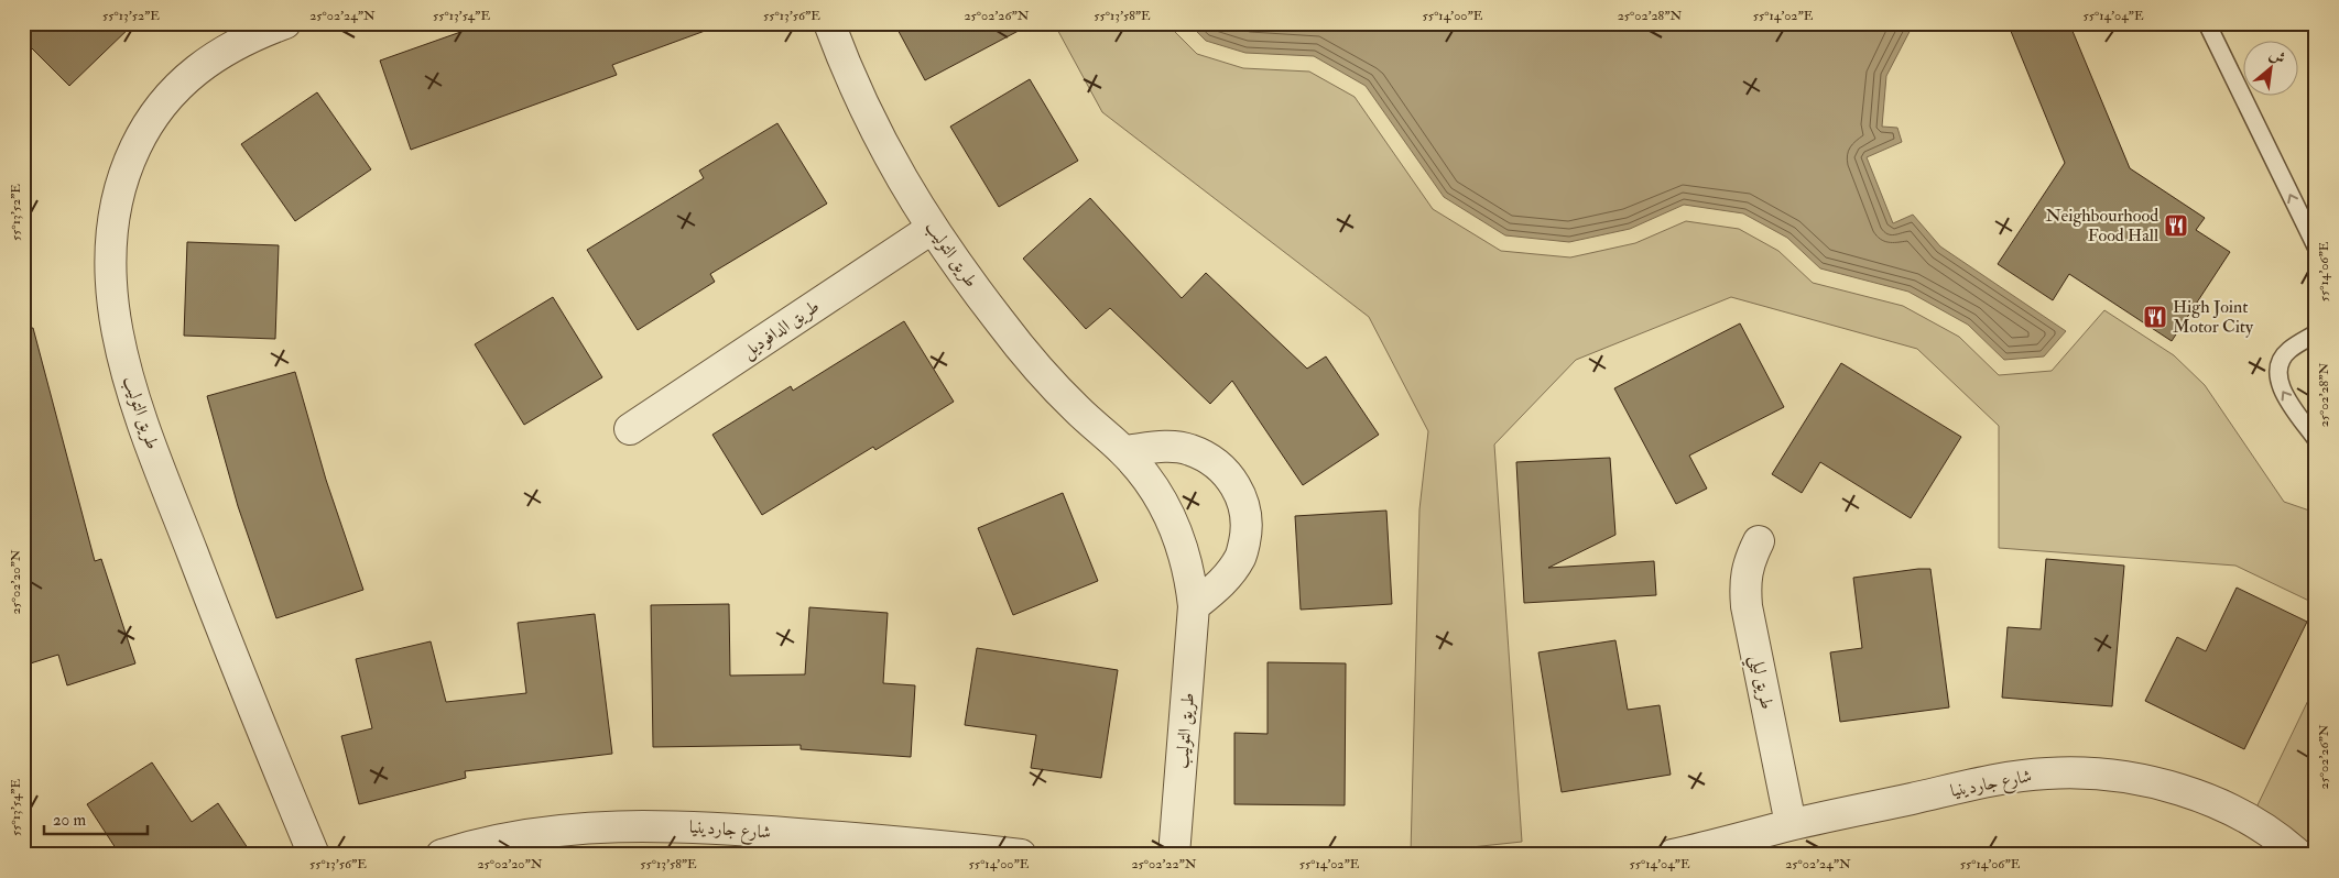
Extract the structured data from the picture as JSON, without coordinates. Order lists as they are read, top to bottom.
{
  "streets": {
    "street": [
      "طريق التوليب",
      "طريق الدافوديل",
      "طريق ليلي",
      "شارع جاردينيا"
    ]
  },
  "crossings": [
    ["طريق التوليب", "طريق الدافوديل"],
    ["طريق ليلي", "شارع جاردينيا"]
  ],
  "places": {
    "restaurant": ["Neighbourhood Food Hall", "High Joint Motor City"]
  },
  "scale_bar": "20 m",
  "north": "top right",
  "coordinates": [
    "55°13'52\"E",
    "25°02'24\"N",
    "55°13'54\"E",
    "55°13'56\"E",
    "25°02'26\"N",
    "55°13'58\"E",
    "55°14'00\"E",
    "25°02'28\"N",
    "55°14'02\"E",
    "55°14'04\"E",
    "55°14'06\"E",
    "25°02'20\"N",
    "25°02'22\"N"
  ]
}
